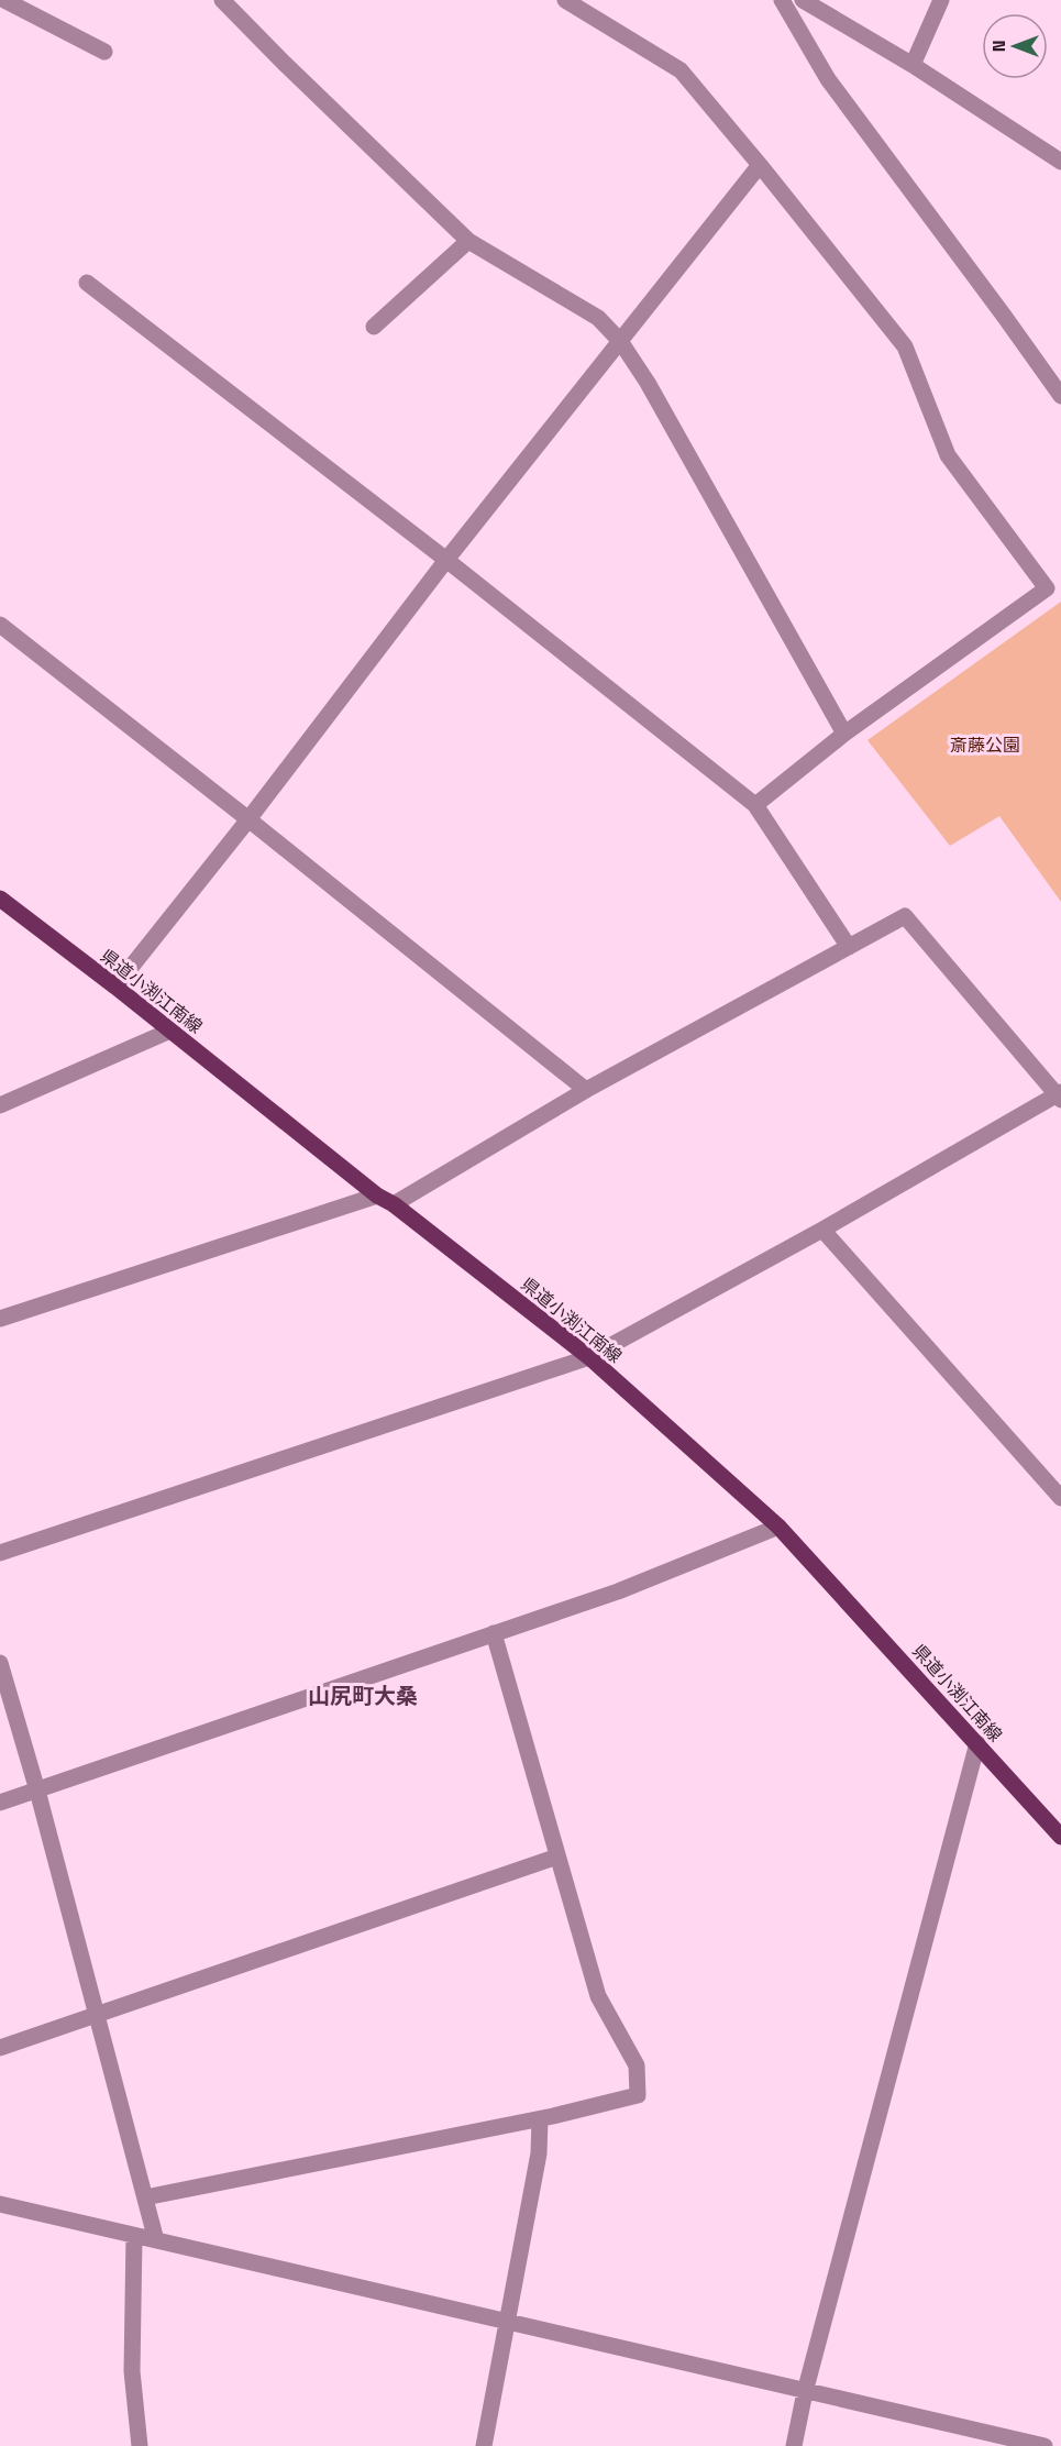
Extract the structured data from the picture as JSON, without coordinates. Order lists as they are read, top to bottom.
{
  "streets": {
    "main road": ["県道小渕江南線"]
  },
  "districts": ["山尻町大桑"],
  "parks": ["斎藤公園"],
  "north": "left"
}
